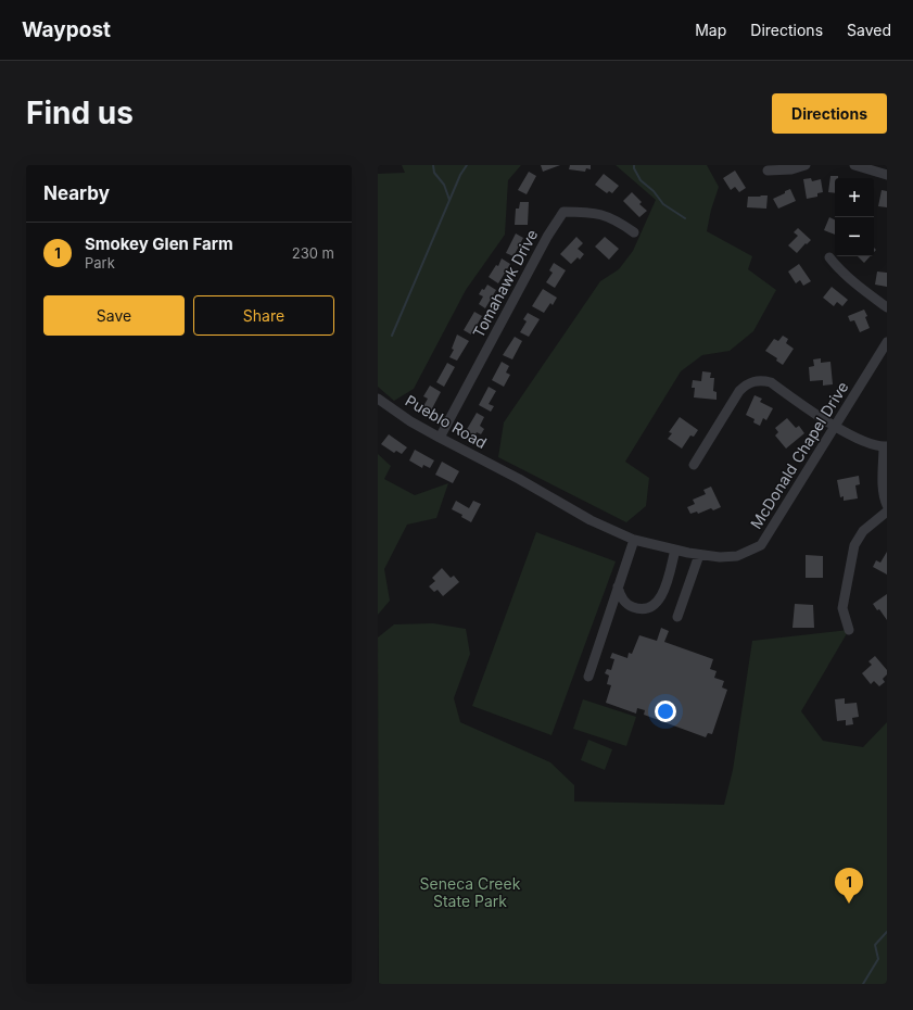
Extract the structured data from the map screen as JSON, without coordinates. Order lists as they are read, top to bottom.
{
  "streets": {
    "street": ["Tomahawk Drive", "Pueblo Road", "McDonald Chapel Drive"]
  },
  "crossings": [
    ["Tomahawk Drive", "Pueblo Road"],
    ["Pueblo Road", "McDonald Chapel Drive"]
  ],
  "parks": ["Seneca Creek State Park"],
  "page": {
    "header": "Waypost",
    "nav": ["Map", "Directions", "Saved"],
    "buttons": [
      "Directions",
      ["Save", "Share"]
    ],
    "title": "Find us",
    "heading": "Nearby",
    "map_buttons": ["+", "−"],
    "list": [
      {
        "mark": "1",
        "name": "Smokey Glen Farm",
        "note": "Park",
        "value": "230 m"
      }
    ],
    "pins": "1"
  }
}
